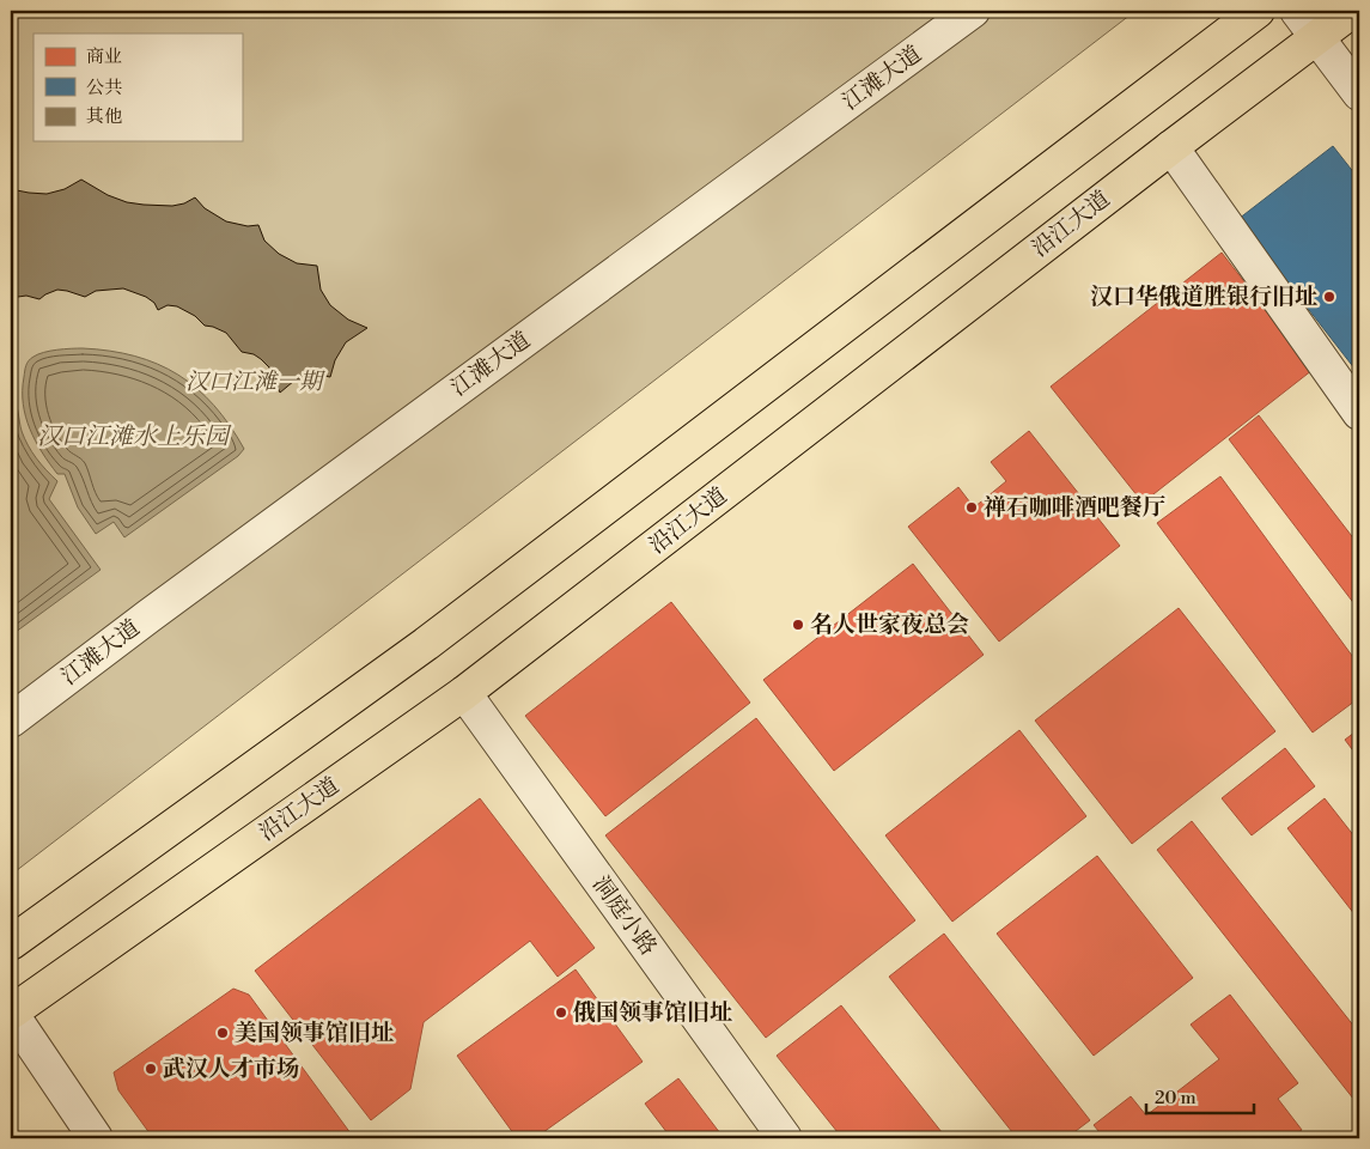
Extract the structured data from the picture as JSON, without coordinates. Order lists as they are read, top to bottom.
{
  "streets": {
    "main road": ["沿江大道"],
    "street": ["江滩大道", "洞庭小路"]
  },
  "crossings": [
    ["沿江大道", "洞庭小路"]
  ],
  "water": ["汉口江滩水上乐园"],
  "parks": ["汉口江滩一期"],
  "places": [
    "汉口华俄道胜银行旧址",
    "禅石咖啡酒吧餐厅",
    "名人世家夜总会",
    "俄国领事馆旧址",
    "美国领事馆旧址",
    "武汉人才市场"
  ],
  "legend": ["商业", "公共", "其他"],
  "scale_bar": "20 m"
}
